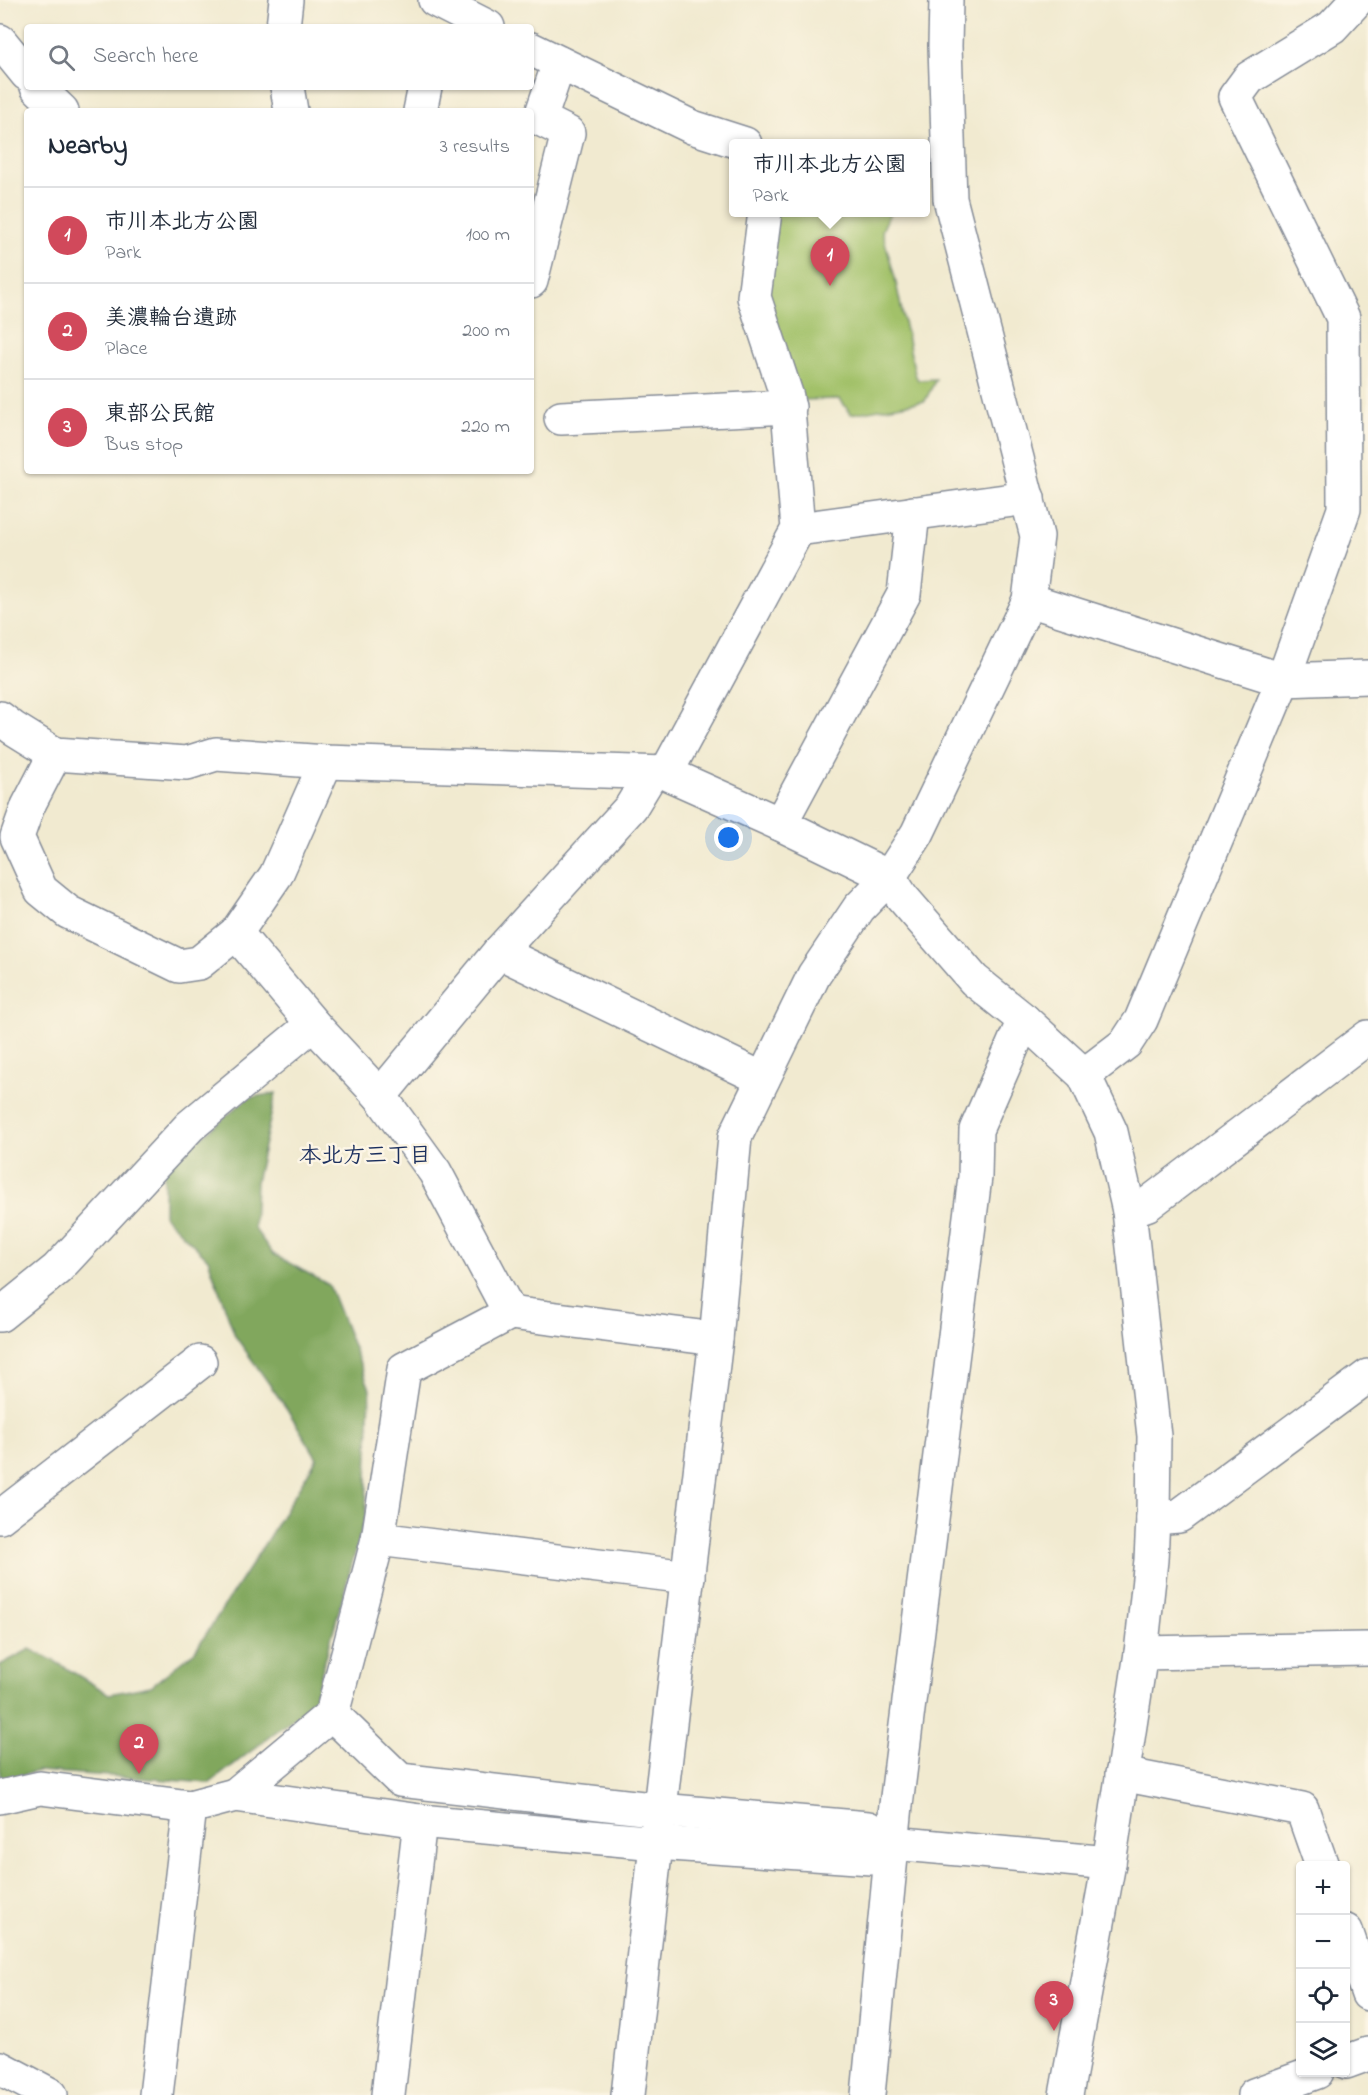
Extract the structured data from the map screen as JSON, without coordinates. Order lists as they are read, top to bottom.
{
  "districts": ["本北方三丁目"],
  "page": {
    "search": "Search here",
    "heading": ["Nearby", "3 results"],
    "popup": ["市川本北方公園", "Park"],
    "list": [
      {
        "mark": "1",
        "name": "市川本北方公園",
        "note": "Park",
        "value": "100 m"
      },
      {
        "mark": "2",
        "name": "美濃輪台遺跡",
        "note": "Place",
        "value": "200 m"
      },
      {
        "mark": "3",
        "name": "東部公民館",
        "note": "Bus stop",
        "value": "220 m"
      }
    ],
    "pins": ["1", "2", "3"],
    "map_buttons": ["+", "−"]
  }
}
